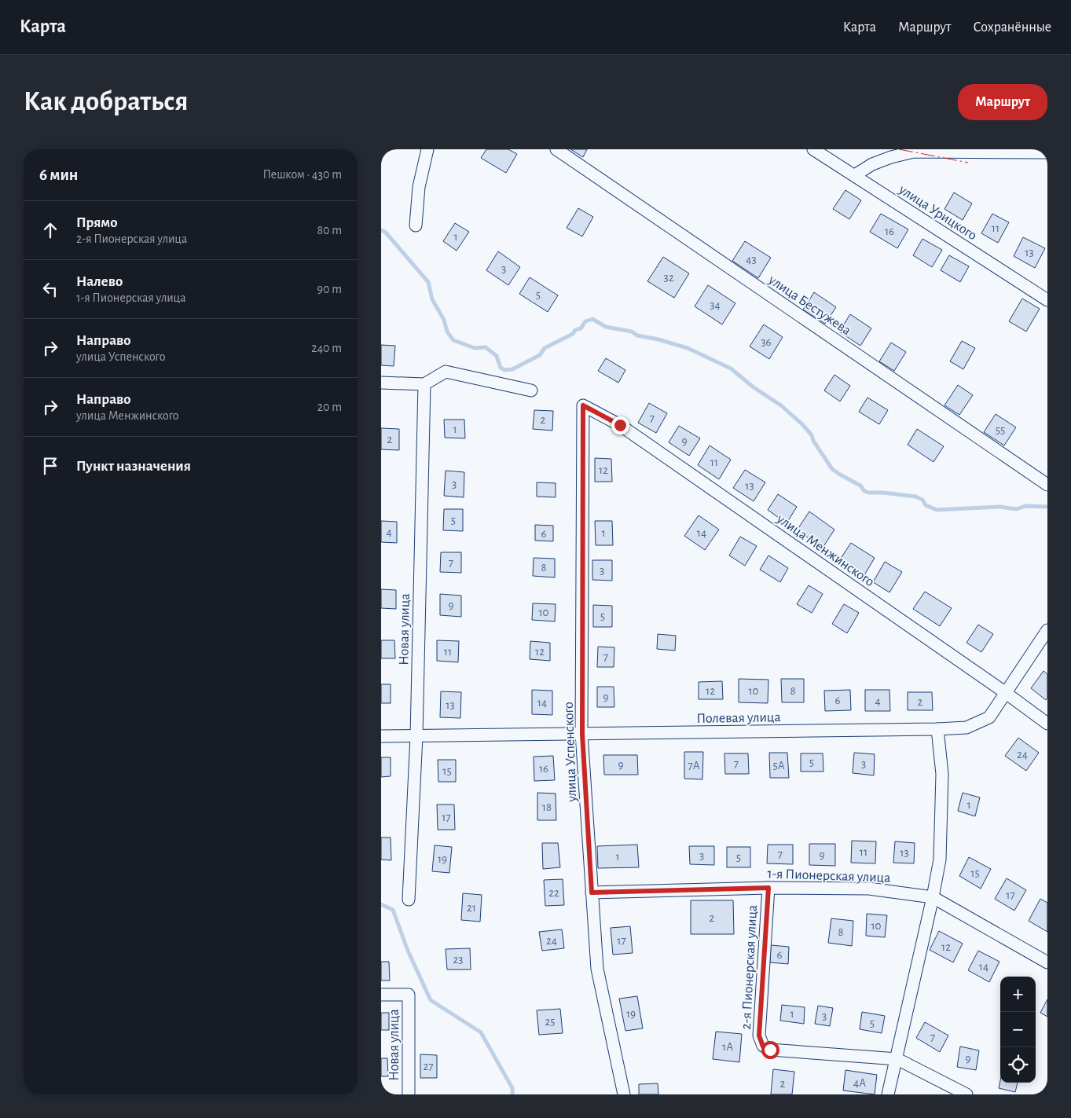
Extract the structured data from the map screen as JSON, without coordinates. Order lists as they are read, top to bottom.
{
  "streets": {
    "street": [
      "улица Урицкого",
      "улица Бестужева",
      "улица Менжинского",
      "Новая улица",
      "Полевая улица",
      "улица Успенского",
      "1-я Пионерская улица",
      "2-я Пионерская улица"
    ]
  },
  "crossings": [
    ["улица Менжинского", "Полевая улица"],
    ["улица Менжинского", "улица Успенского"],
    ["Новая улица", "Полевая улица"],
    ["Полевая улица", "улица Успенского"],
    ["улица Успенского", "1-я Пионерская улица"],
    ["1-я Пионерская улица", "2-я Пионерская улица"]
  ],
  "house_numbers": [
    "11",
    "16",
    "1",
    "13",
    "43",
    "3",
    "32",
    "5",
    "34",
    "36",
    "7",
    "2",
    "1",
    "55",
    "2",
    "9",
    "11",
    "12",
    "3",
    "13",
    "5",
    "4",
    "1",
    "14",
    "6",
    "7",
    "8",
    "3",
    "9",
    "10",
    "5",
    "11",
    "12",
    "7",
    "12",
    "10",
    "8",
    "9",
    "6",
    "4",
    "2",
    "14",
    "13",
    "24",
    "5",
    "7",
    "3",
    "9",
    "7А",
    "5А",
    "16",
    "15",
    "1",
    "18",
    "17",
    "11",
    "13",
    "7",
    "9",
    "3",
    "1",
    "5",
    "19",
    "15",
    "22",
    "17",
    "21",
    "2",
    "10",
    "8",
    "24",
    "17",
    "12",
    "6",
    "23",
    "14",
    "19",
    "1",
    "3",
    "25",
    "5",
    "7",
    "1А",
    "9",
    "27",
    "4А",
    "2"
  ],
  "page": {
    "header": "Карта",
    "nav": ["Карта", "Маршрут", "Сохранённые"],
    "buttons": "Маршрут",
    "title": "Как добраться",
    "heading": ["6 мин", "Пешком · 430 m"],
    "list": [
      ["Прямо", "2-я Пионерская улица", "80 m"],
      ["Налево", "1-я Пионерская улица", "90 m"],
      ["Направо", "улица Успенского", "240 m"],
      ["Направо", "улица Менжинского", "20 m"],
      "Пункт назначения"
    ],
    "map_buttons": ["+", "−"]
  }
}
